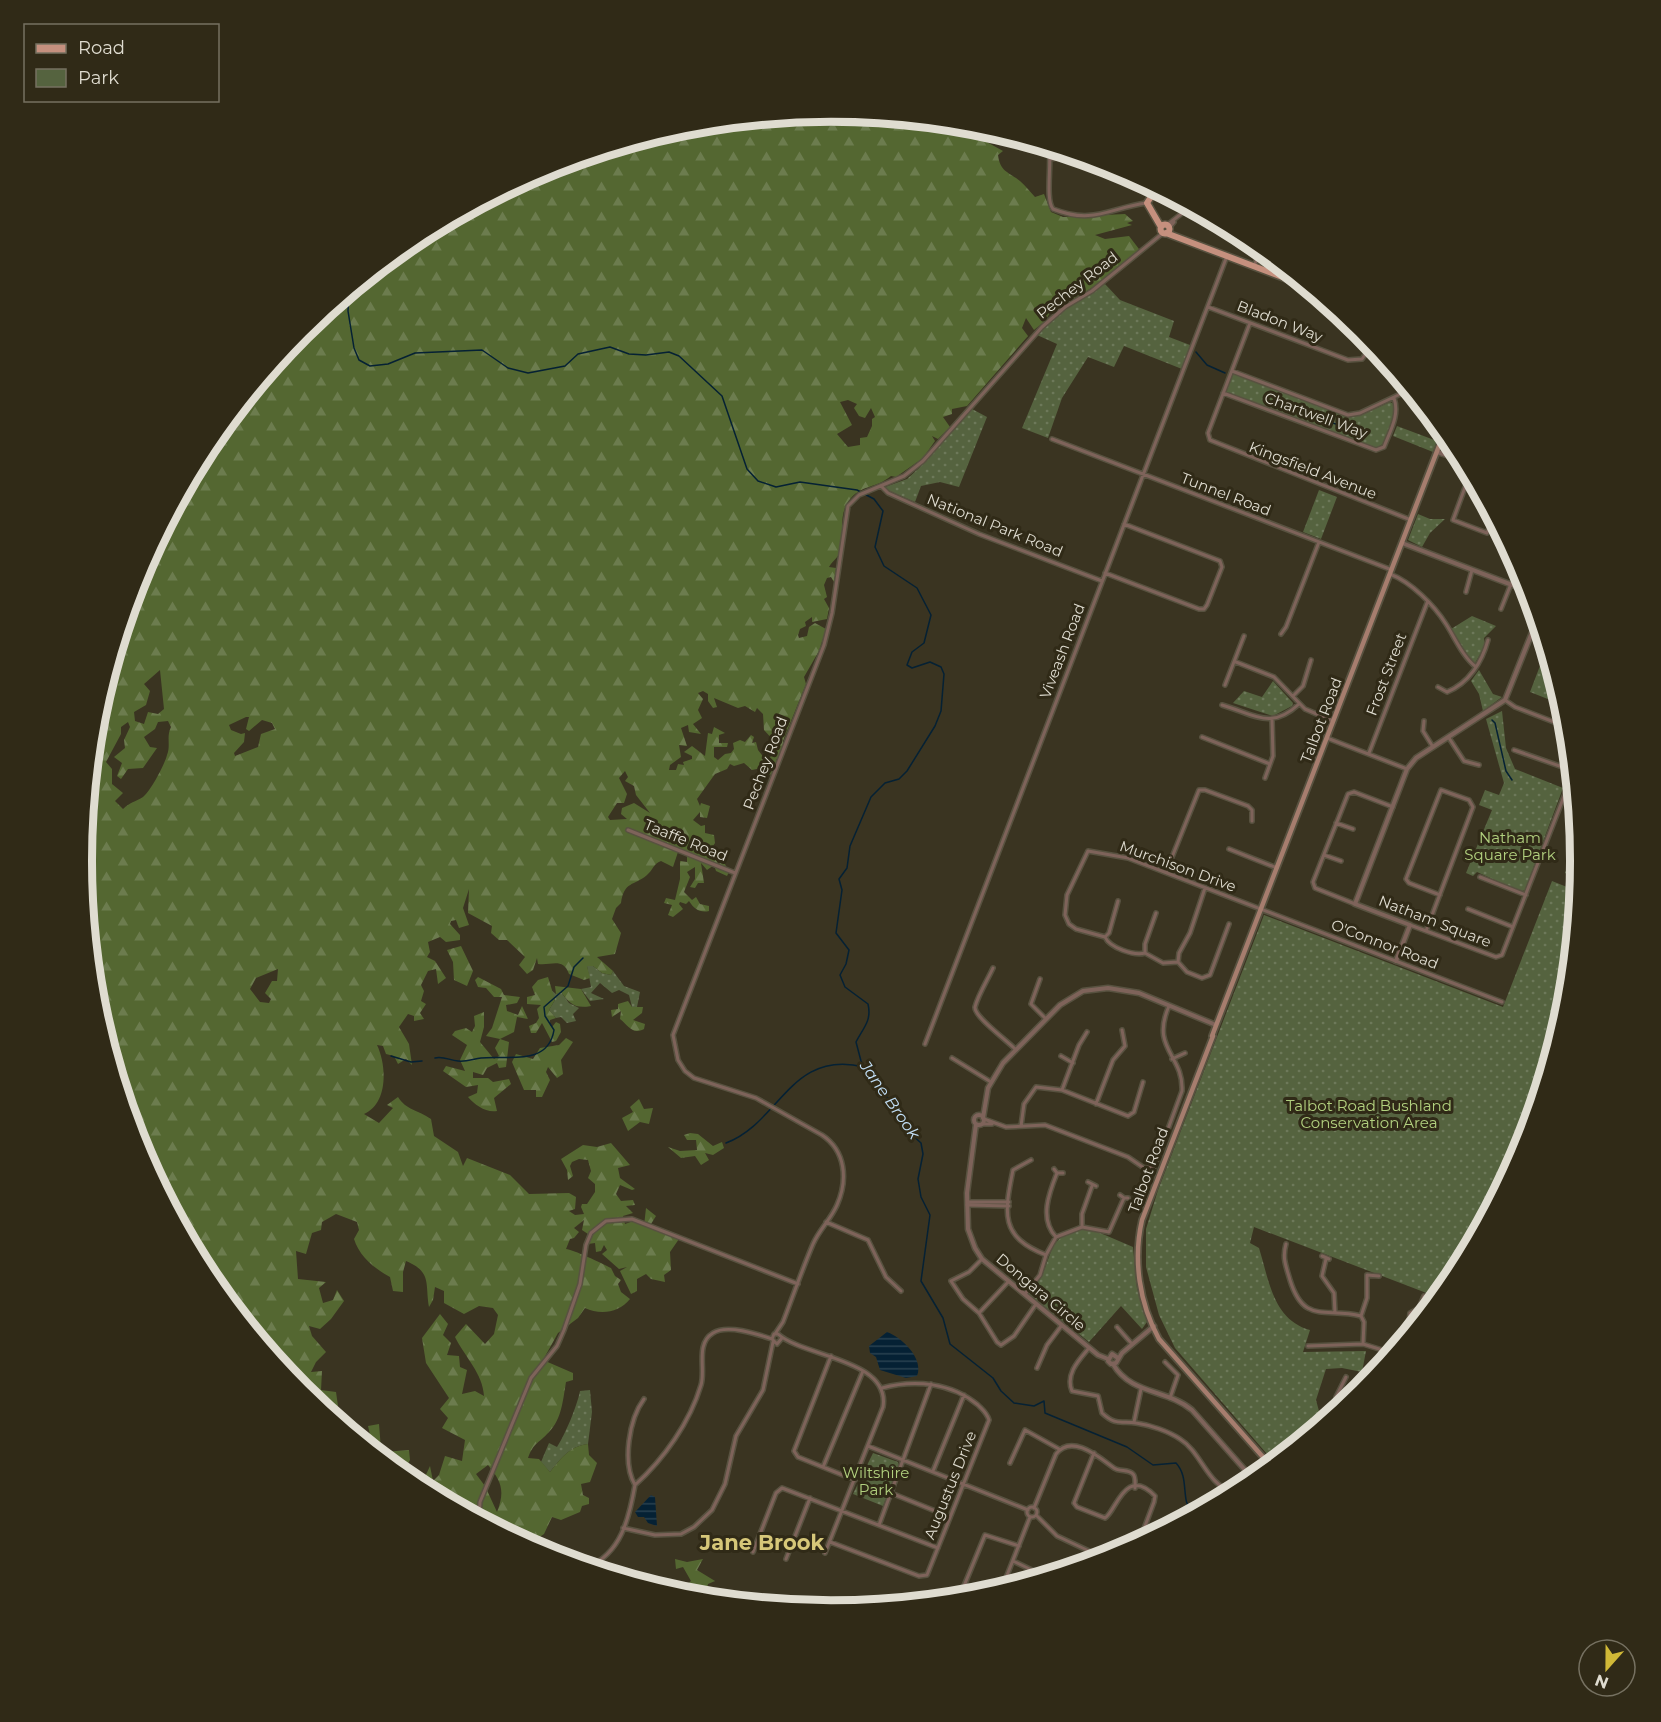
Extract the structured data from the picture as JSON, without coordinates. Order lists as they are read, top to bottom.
{
  "streets": {
    "main road": ["Talbot Road"],
    "street": [
      "Pechey Road",
      "Bladon Way",
      "Chartwell Way",
      "Kingsfield Avenue",
      "Tunnel Road",
      "National Park Road",
      "Viveash Road",
      "Frost Street",
      "Taaffe Road",
      "Murchison Drive",
      "Natham Square",
      "O'Connor Road",
      "Dongara Circle",
      "Augustus Drive"
    ]
  },
  "crossings": [
    ["Pechey Road", "National Park Road"],
    ["Pechey Road", "Taaffe Road"],
    ["Bladon Way", "Viveash Road"],
    ["Chartwell Way", "Kingsfield Avenue"],
    ["Kingsfield Avenue", "Talbot Road"],
    ["Tunnel Road", "Viveash Road"],
    ["Tunnel Road", "Frost Street"],
    ["Tunnel Road", "Talbot Road"],
    ["National Park Road", "Viveash Road"],
    ["Talbot Road", "Murchison Drive"],
    ["Talbot Road", "O'Connor Road"],
    ["Talbot Road", "Dongara Circle"],
    ["Murchison Drive", "O'Connor Road"]
  ],
  "districts": ["Jane Brook"],
  "water": ["Jane Brook"],
  "parks": ["Natham Square Park", "Talbot Road Bushland Conservation Area", "Wiltshire Park"],
  "legend": ["Road", "Park"],
  "north": "bottom"
}
